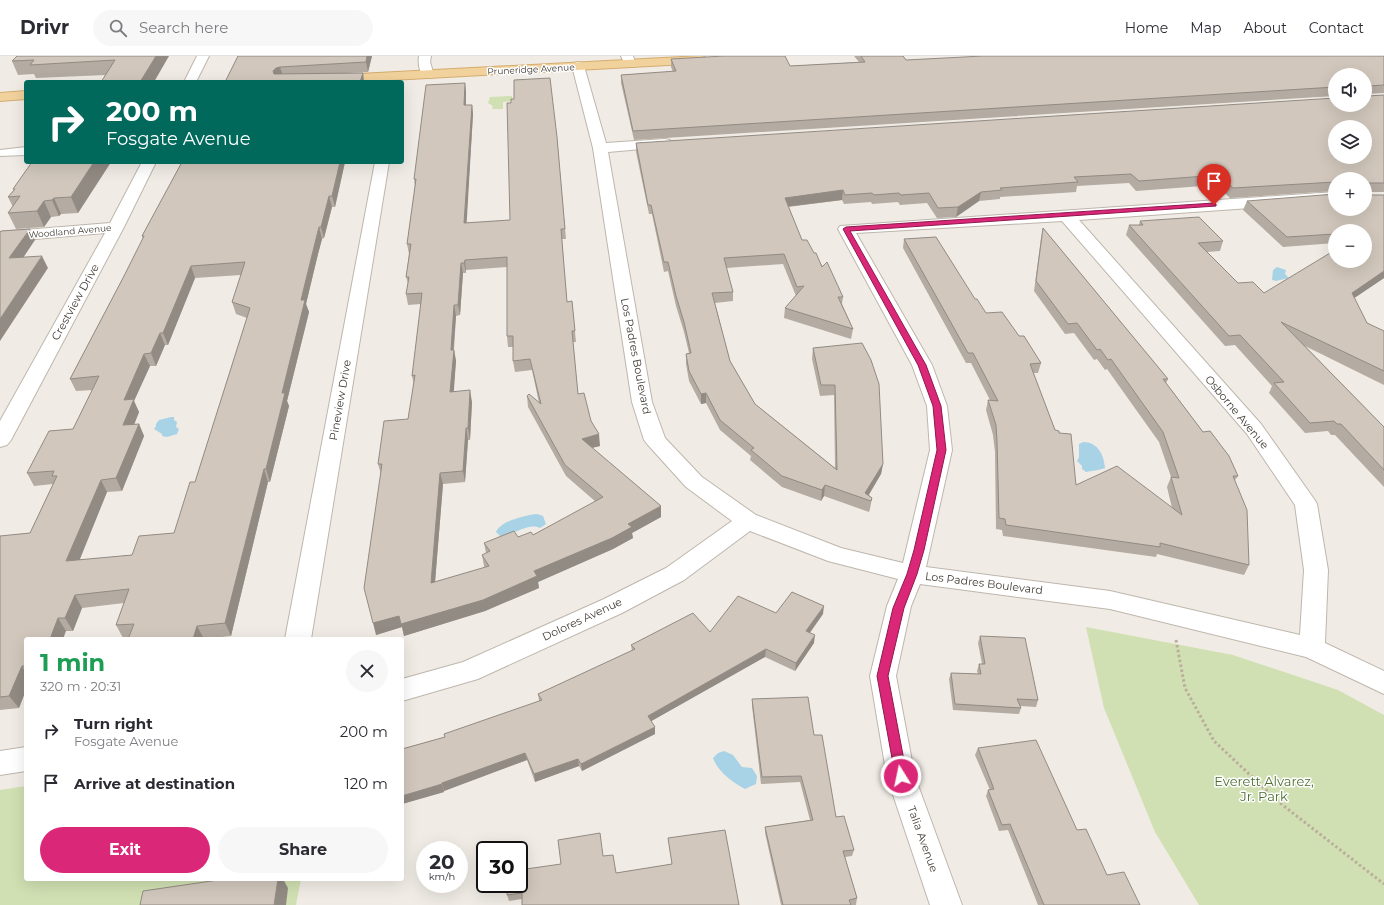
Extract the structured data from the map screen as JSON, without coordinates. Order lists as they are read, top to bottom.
{
  "streets": {
    "main road": ["Pruneridge Avenue"],
    "street": [
      "Woodland Avenue",
      "Crestview Drive",
      "Los Padres Boulevard",
      "Pineview Drive",
      "Osborne Avenue",
      "Dolores Avenue",
      "Talia Avenue"
    ]
  },
  "crossings": [
    ["Pruneridge Avenue", "Los Padres Boulevard"],
    ["Woodland Avenue", "Crestview Drive"],
    ["Los Padres Boulevard", "Osborne Avenue"],
    ["Los Padres Boulevard", "Dolores Avenue"],
    ["Los Padres Boulevard", "Talia Avenue"],
    ["Osborne Avenue", "Talia Avenue"]
  ],
  "parks": ["Everett Alvarez, Jr. Park"],
  "page": {
    "header": "Drivr",
    "search": "Search here",
    "nav": [
      "Home",
      "Map",
      "About",
      "Contact"
    ],
    "map_buttons": ["+", "−"],
    "turn": ["200 m", "Fosgate Avenue"],
    "heading": ["1 min", "320 m · 20:31"],
    "list": [
      {
        "name": "Turn right",
        "note": "Fosgate Avenue",
        "value": "200 m"
      },
      {
        "name": "Arrive at destination",
        "value": "120 m"
      }
    ],
    "buttons": ["Exit", "Share"],
    "speed": "20 km/h",
    "limit": "30"
  }
}
